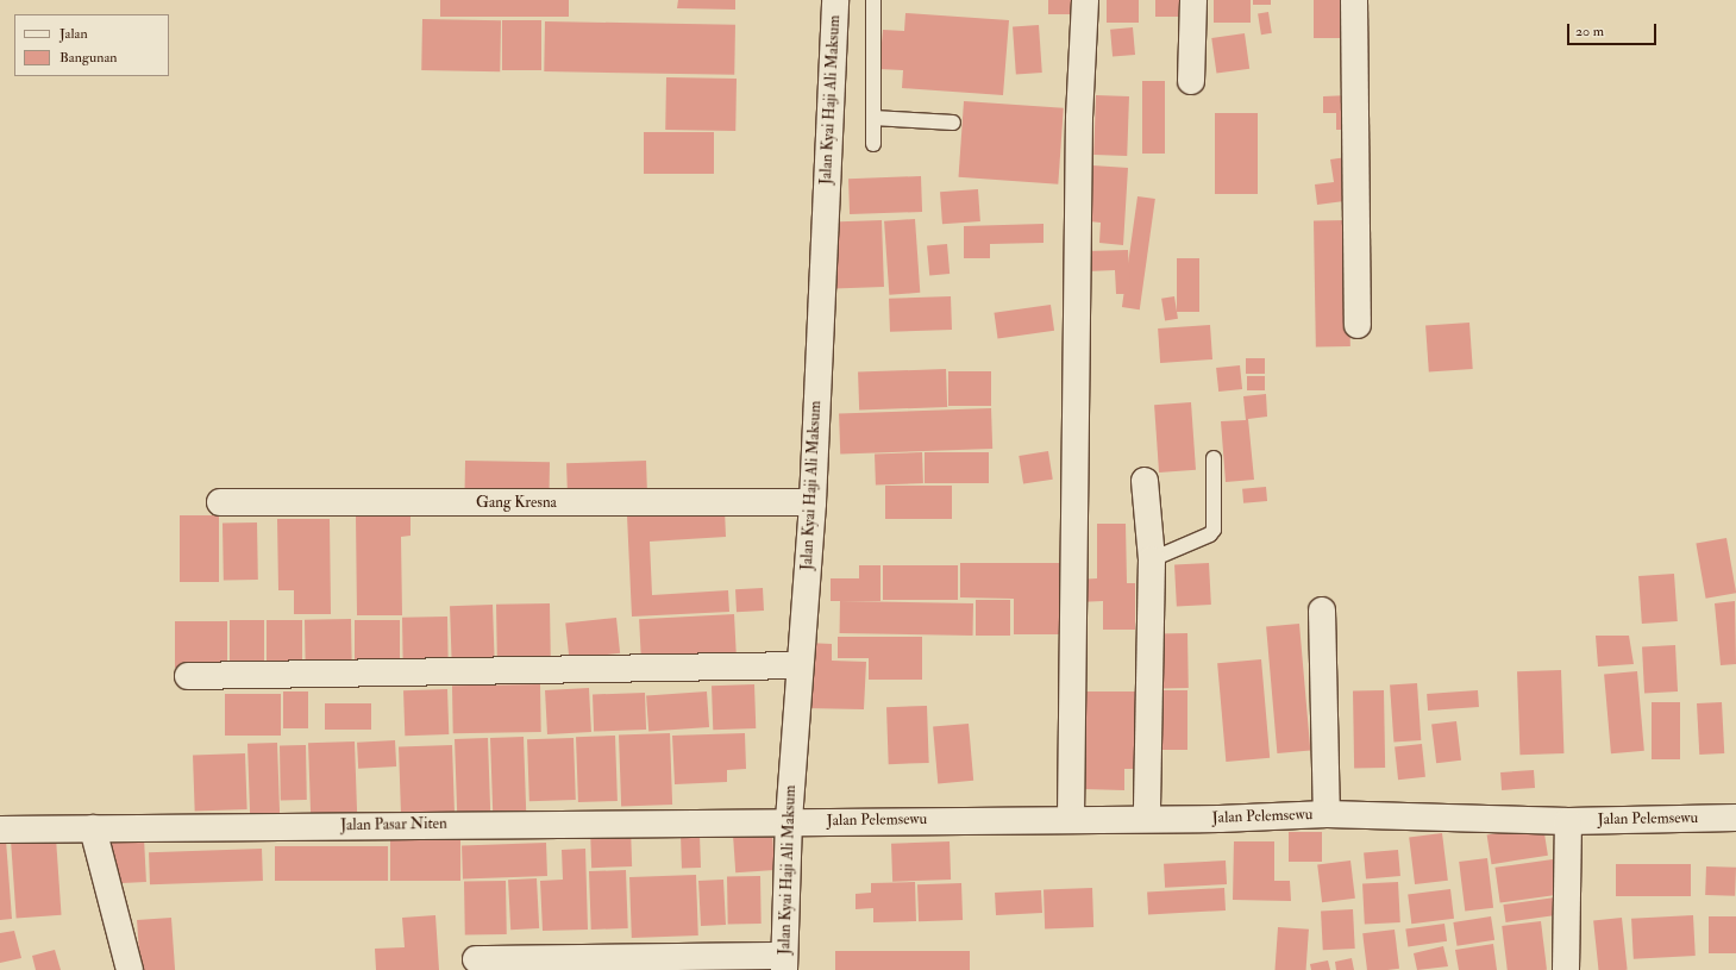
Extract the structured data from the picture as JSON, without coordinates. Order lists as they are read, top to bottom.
{
  "streets": {
    "street": [
      "Jalan Kyai Haji Ali Maksum",
      "Gang Kresna",
      "Jalan Pelemsewu",
      "Jalan Pasar Niten"
    ]
  },
  "crossings": [
    ["Jalan Kyai Haji Ali Maksum", "Gang Kresna"],
    ["Jalan Kyai Haji Ali Maksum", "Jalan Pelemsewu"],
    ["Jalan Kyai Haji Ali Maksum", "Jalan Pasar Niten"],
    ["Jalan Pelemsewu", "Jalan Pasar Niten"]
  ],
  "legend": ["Jalan", "Bangunan"],
  "scale_bar": "20 m"
}
